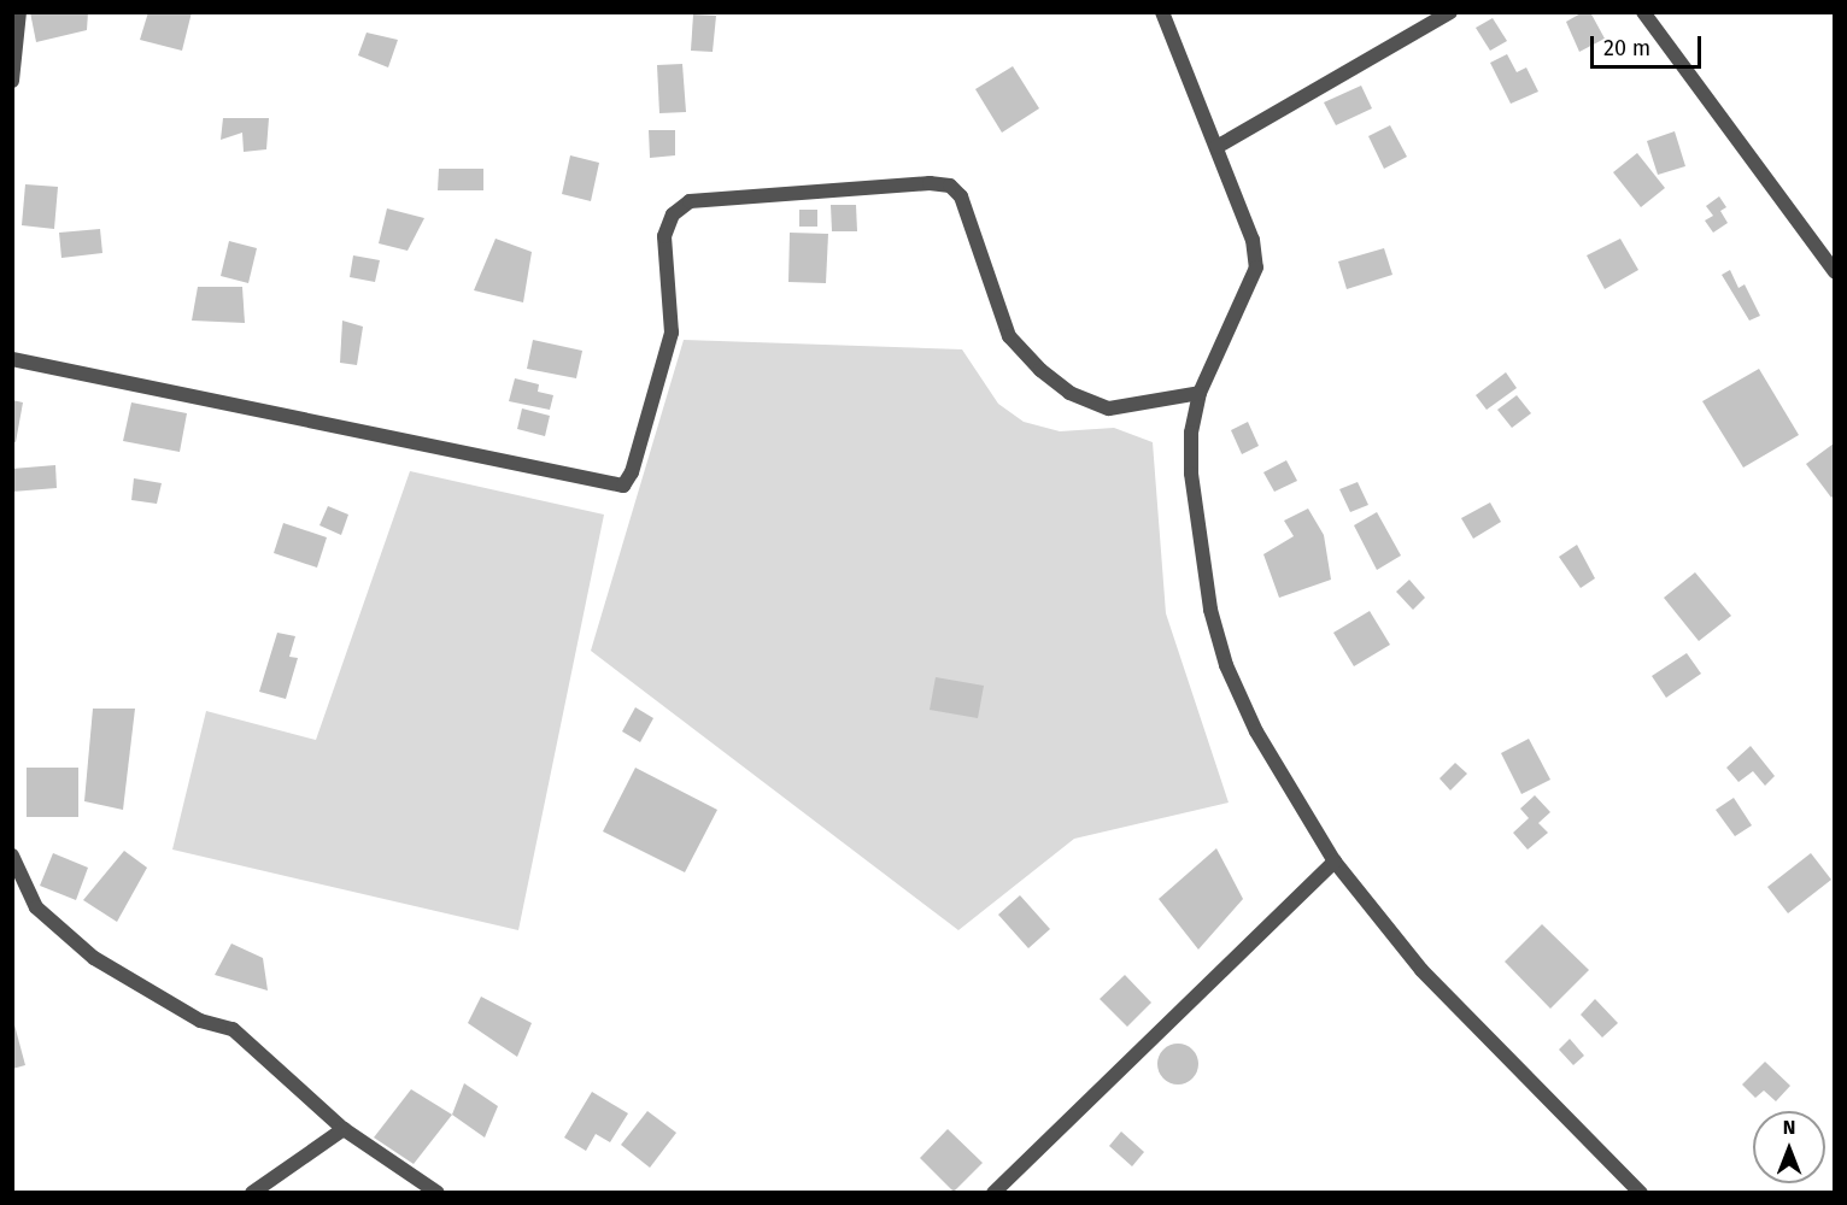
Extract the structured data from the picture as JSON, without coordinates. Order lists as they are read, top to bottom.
{
  "scale_bar": "20 m",
  "north": "top"
}
